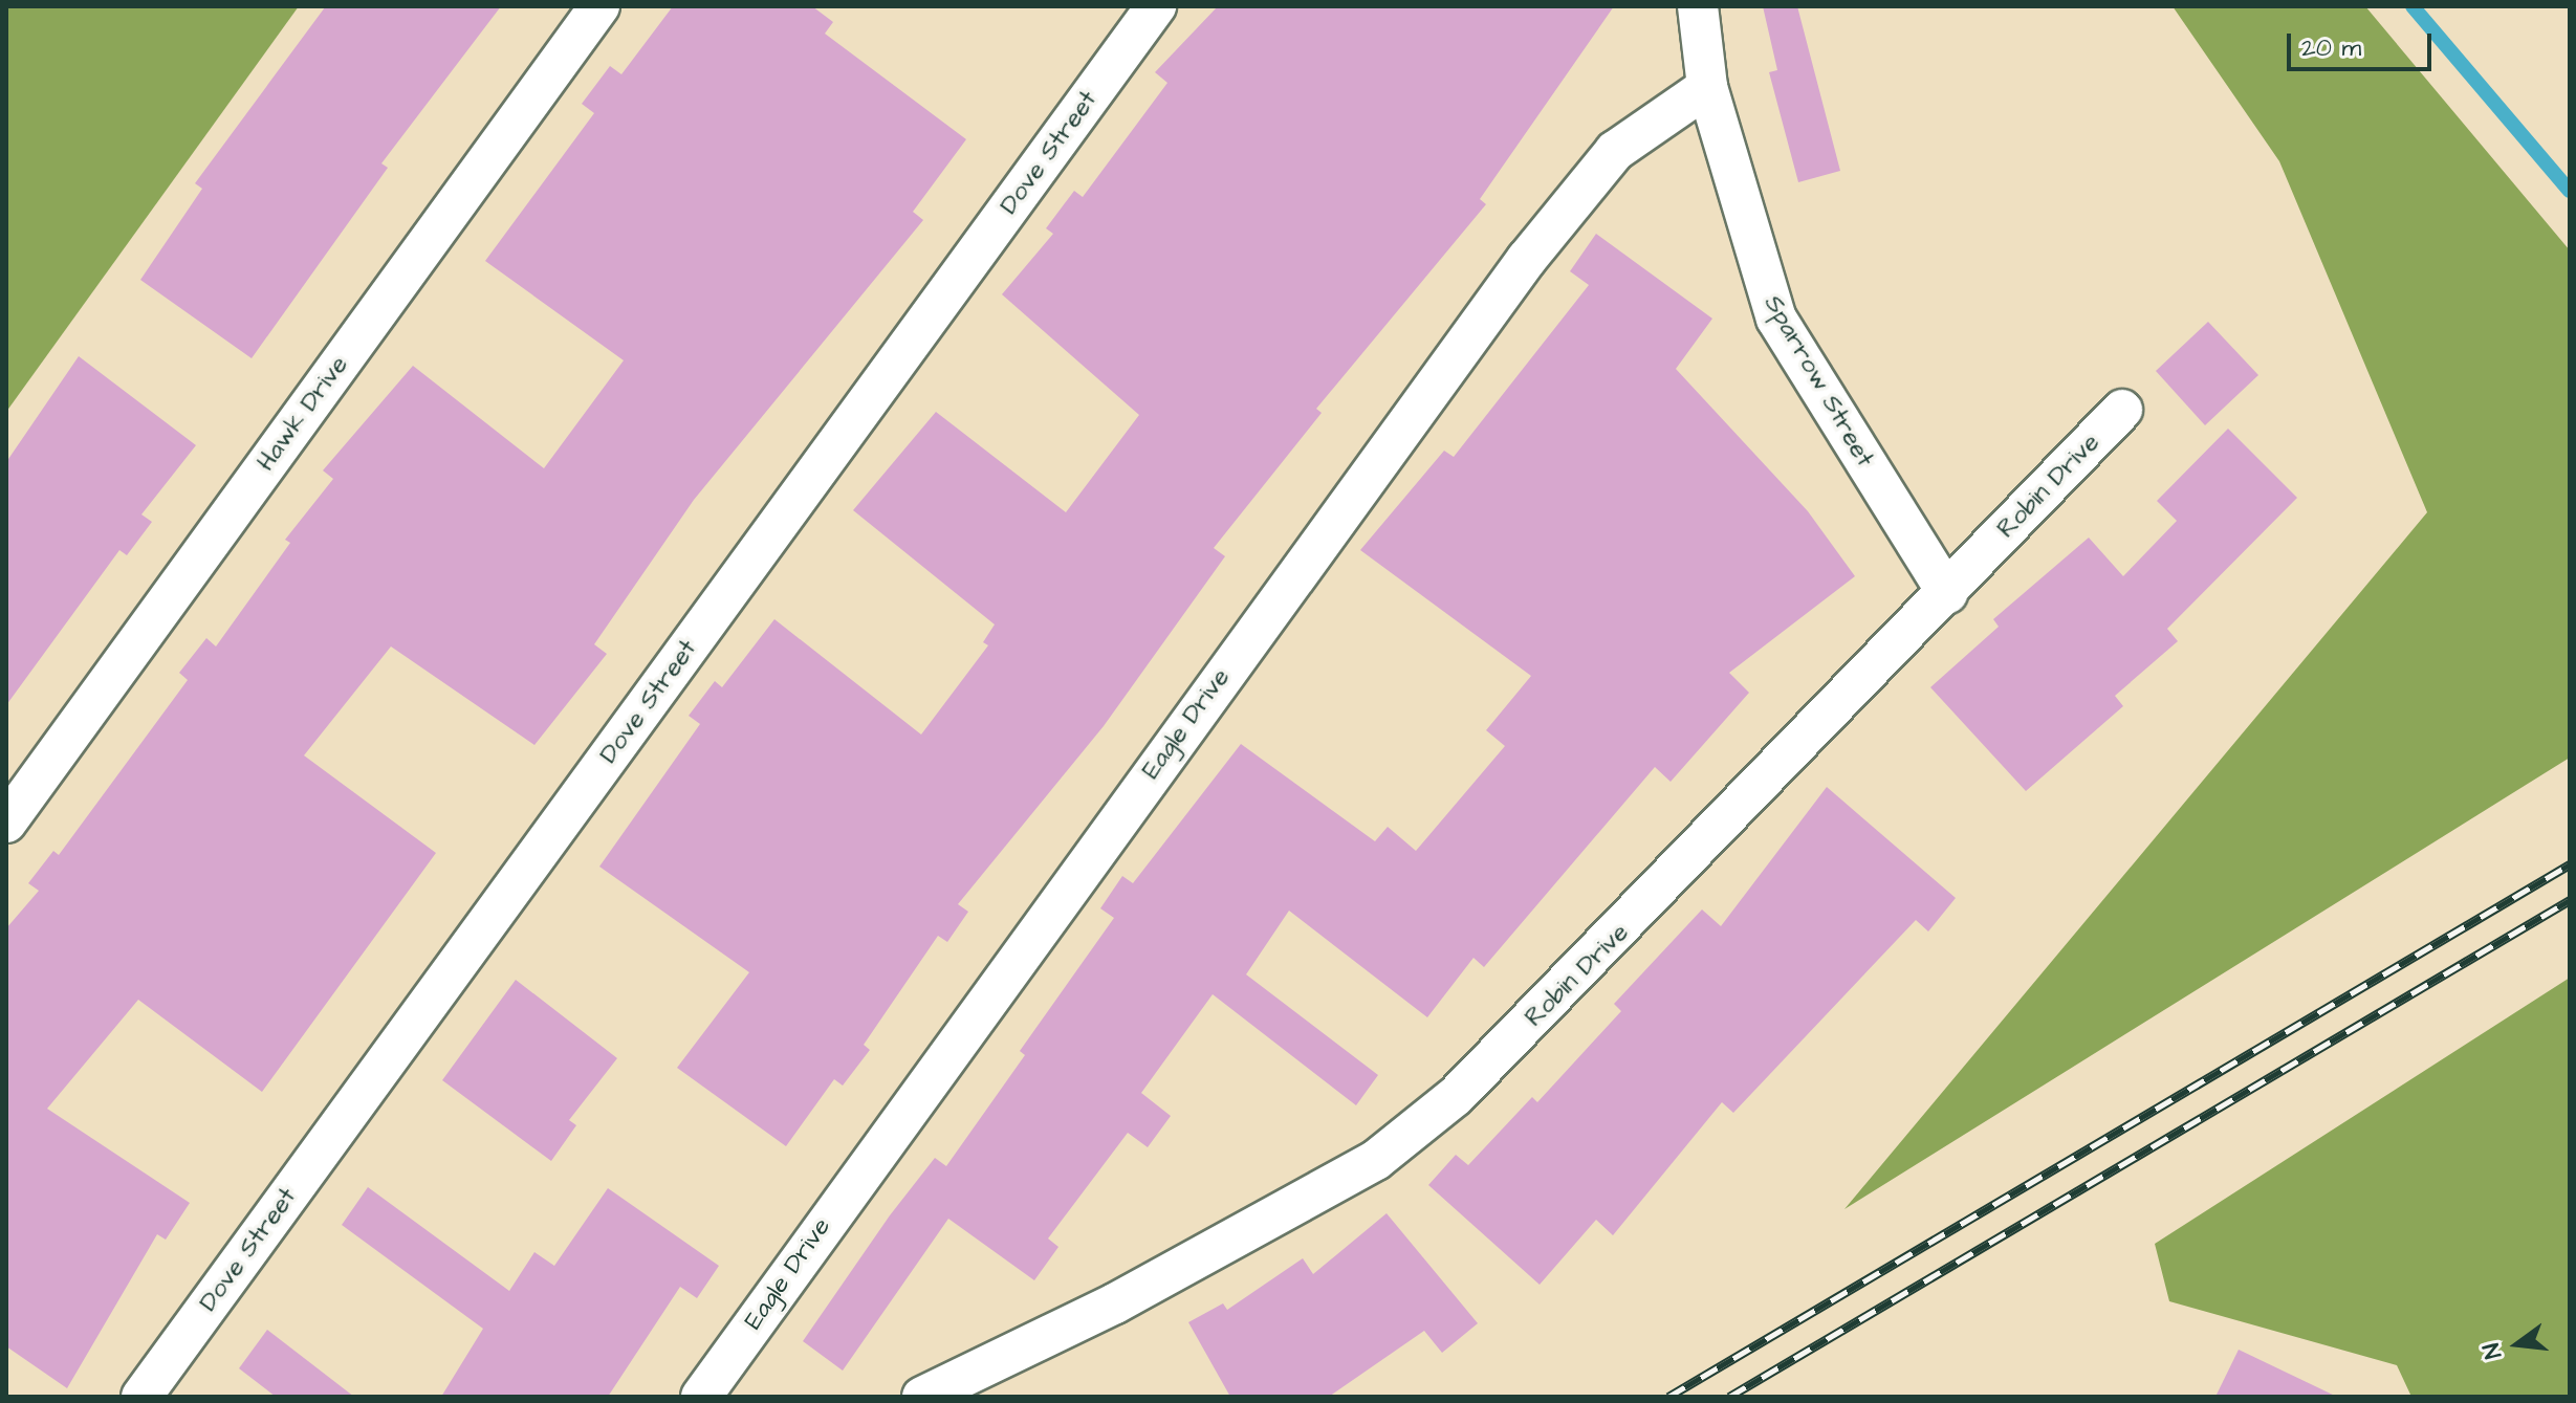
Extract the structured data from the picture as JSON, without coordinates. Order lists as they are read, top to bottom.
{
  "streets": {
    "street": [
      "Dove Street",
      "Sparrow Street",
      "Hawk Drive",
      "Robin Drive",
      "Eagle Drive"
    ]
  },
  "crossings": [
    ["Sparrow Street", "Robin Drive"],
    ["Sparrow Street", "Eagle Drive"]
  ],
  "scale_bar": "20 m",
  "north": "left"
}
